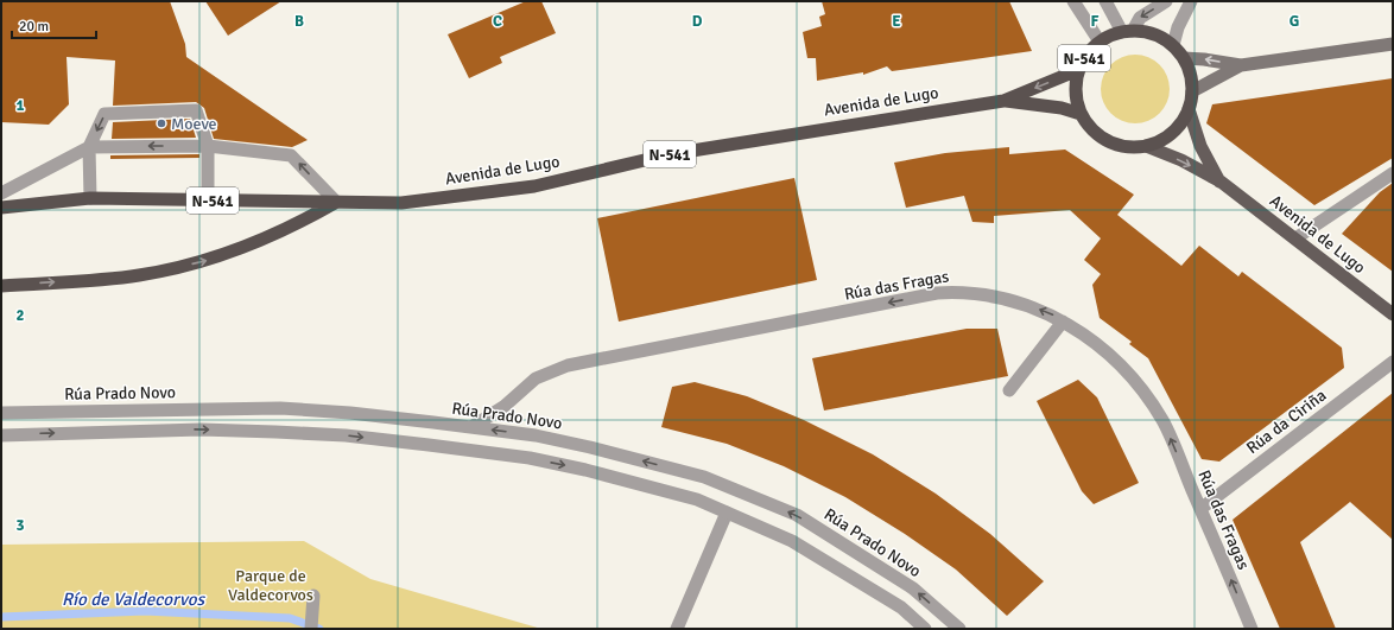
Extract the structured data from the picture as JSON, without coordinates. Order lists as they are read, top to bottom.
{
  "streets": {
    "highway": ["N-541", "Avenida de Lugo"],
    "street": ["Rúa das Fragas", "Rúa Prado Novo", "Rúa da Ciriña"]
  },
  "crossings": [
    ["N-541", "Avenida de Lugo"],
    ["Rúa das Fragas", "Rúa Prado Novo"],
    ["Rúa das Fragas", "Rúa da Ciriña"]
  ],
  "one_way": ["Rúa das Fragas"],
  "water": ["Río de Valdecorvos"],
  "parks": ["Parque de Valdecorvos"],
  "places": ["Moeve"],
  "scale_bar": "20 m",
  "grid": {
    "columns": [
      "B",
      "C",
      "D",
      "E",
      "F",
      "G"
    ],
    "rows": ["1", "2", "3"]
  }
}
